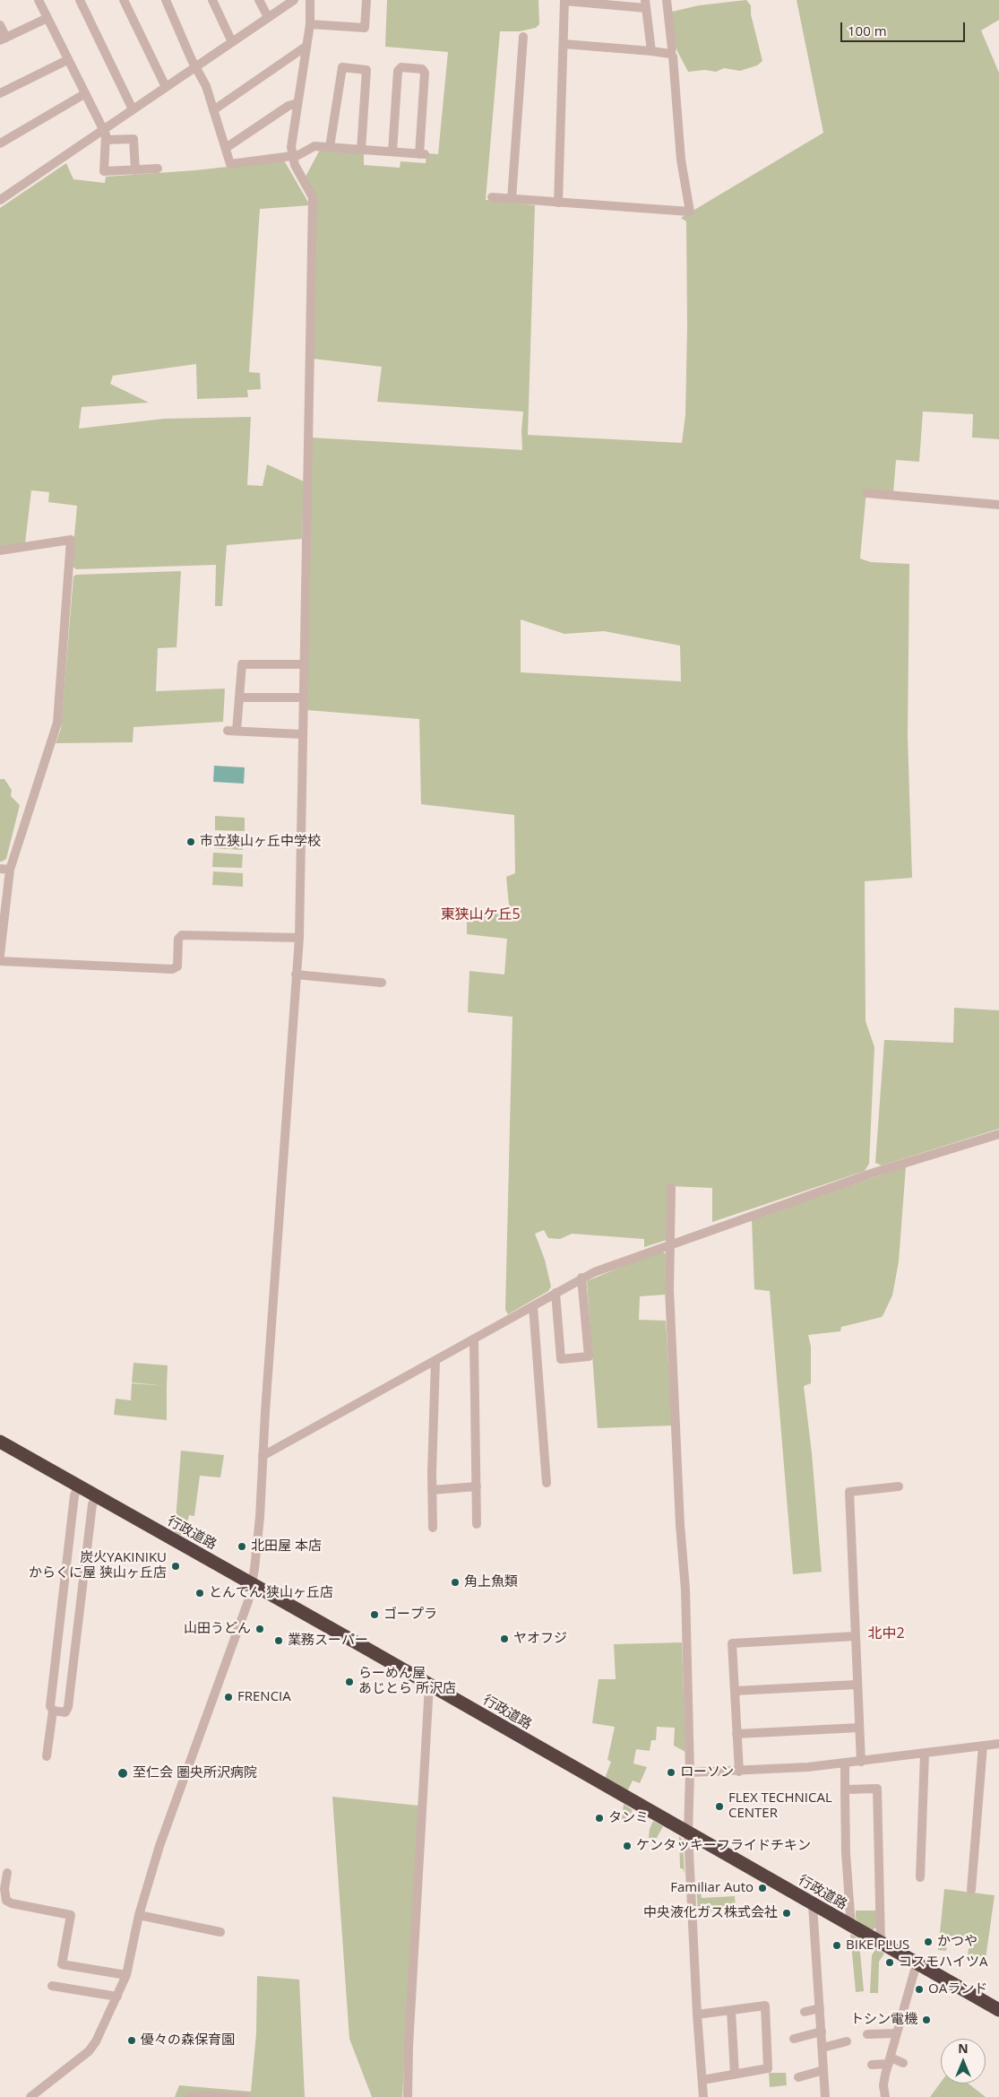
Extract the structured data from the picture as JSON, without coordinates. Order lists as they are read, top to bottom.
{
  "streets": {
    "highway": ["行政道路"]
  },
  "districts": ["東狭山ケ丘5", "北中2"],
  "places": [
    "市立狭山ヶ丘中学校",
    "北田屋 本店",
    "炭火YAKINIKU からくに屋 狭山ヶ丘店",
    "角上魚類",
    "とんでん 狭山ヶ丘店",
    "ゴープラ",
    "山田うどん",
    "ヤオフジ",
    "業務スーパー",
    "らーめん屋 あじとら 所沢店",
    "FRENCIA",
    "ローソン",
    "至仁会 圏央所沢病院",
    "FLEX TECHNICAL CENTER",
    "タンミ",
    "ケンタッキーフライドチキン",
    "Familiar Auto",
    "中央液化ガス株式会社",
    "かつや",
    "BIKE PLUS",
    "コスモハイツA",
    "OAランド",
    "トシン電機",
    "優々の森保育園"
  ],
  "scale_bar": "100 m",
  "north": "top"
}
